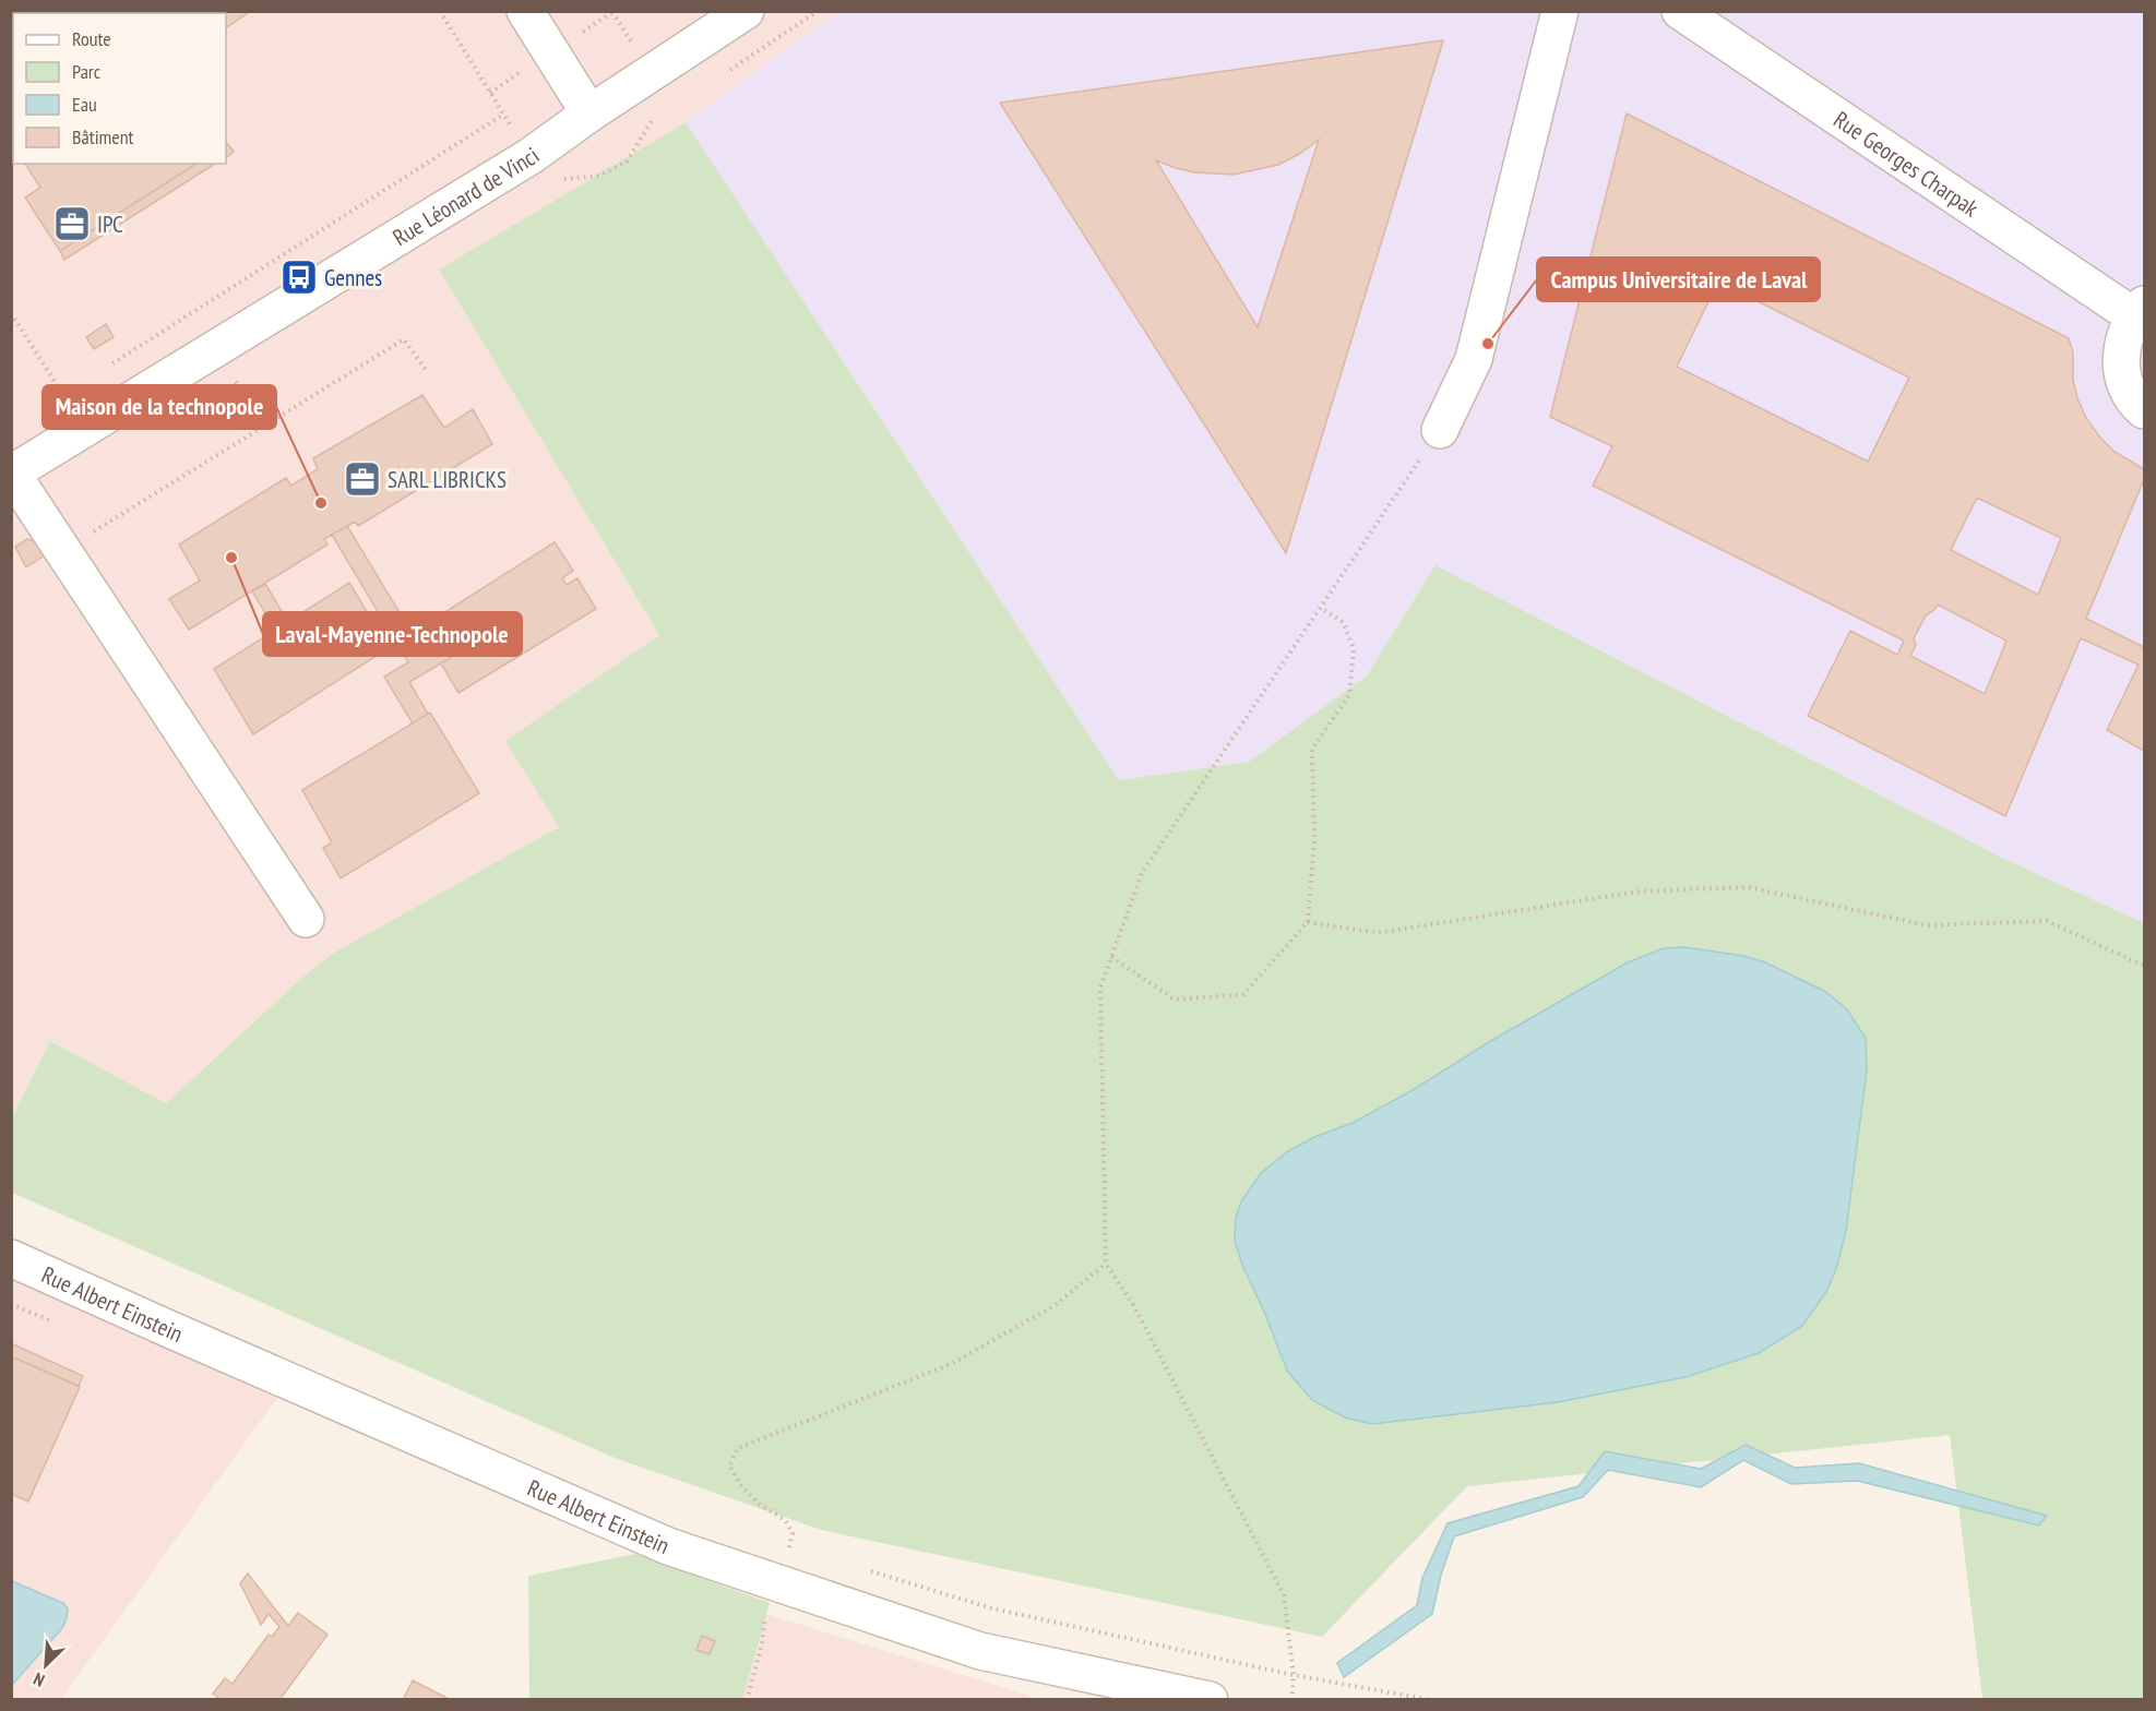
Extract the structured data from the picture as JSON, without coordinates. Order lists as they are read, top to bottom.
{
  "streets": {
    "street": ["Rue Georges Charpak", "Rue Léonard de Vinci", "Rue Albert Einstein"]
  },
  "places": {
    "office": ["IPC", "SARL LIBRICKS"],
    "bus stop": ["Gennes"],
    "other": ["Campus Universitaire de Laval", "Maison de la technopole", "Laval-Mayenne-Technopole"]
  },
  "legend": [
    "Route",
    "Parc",
    "Eau",
    "Bâtiment"
  ],
  "north": "bottom left"
}
